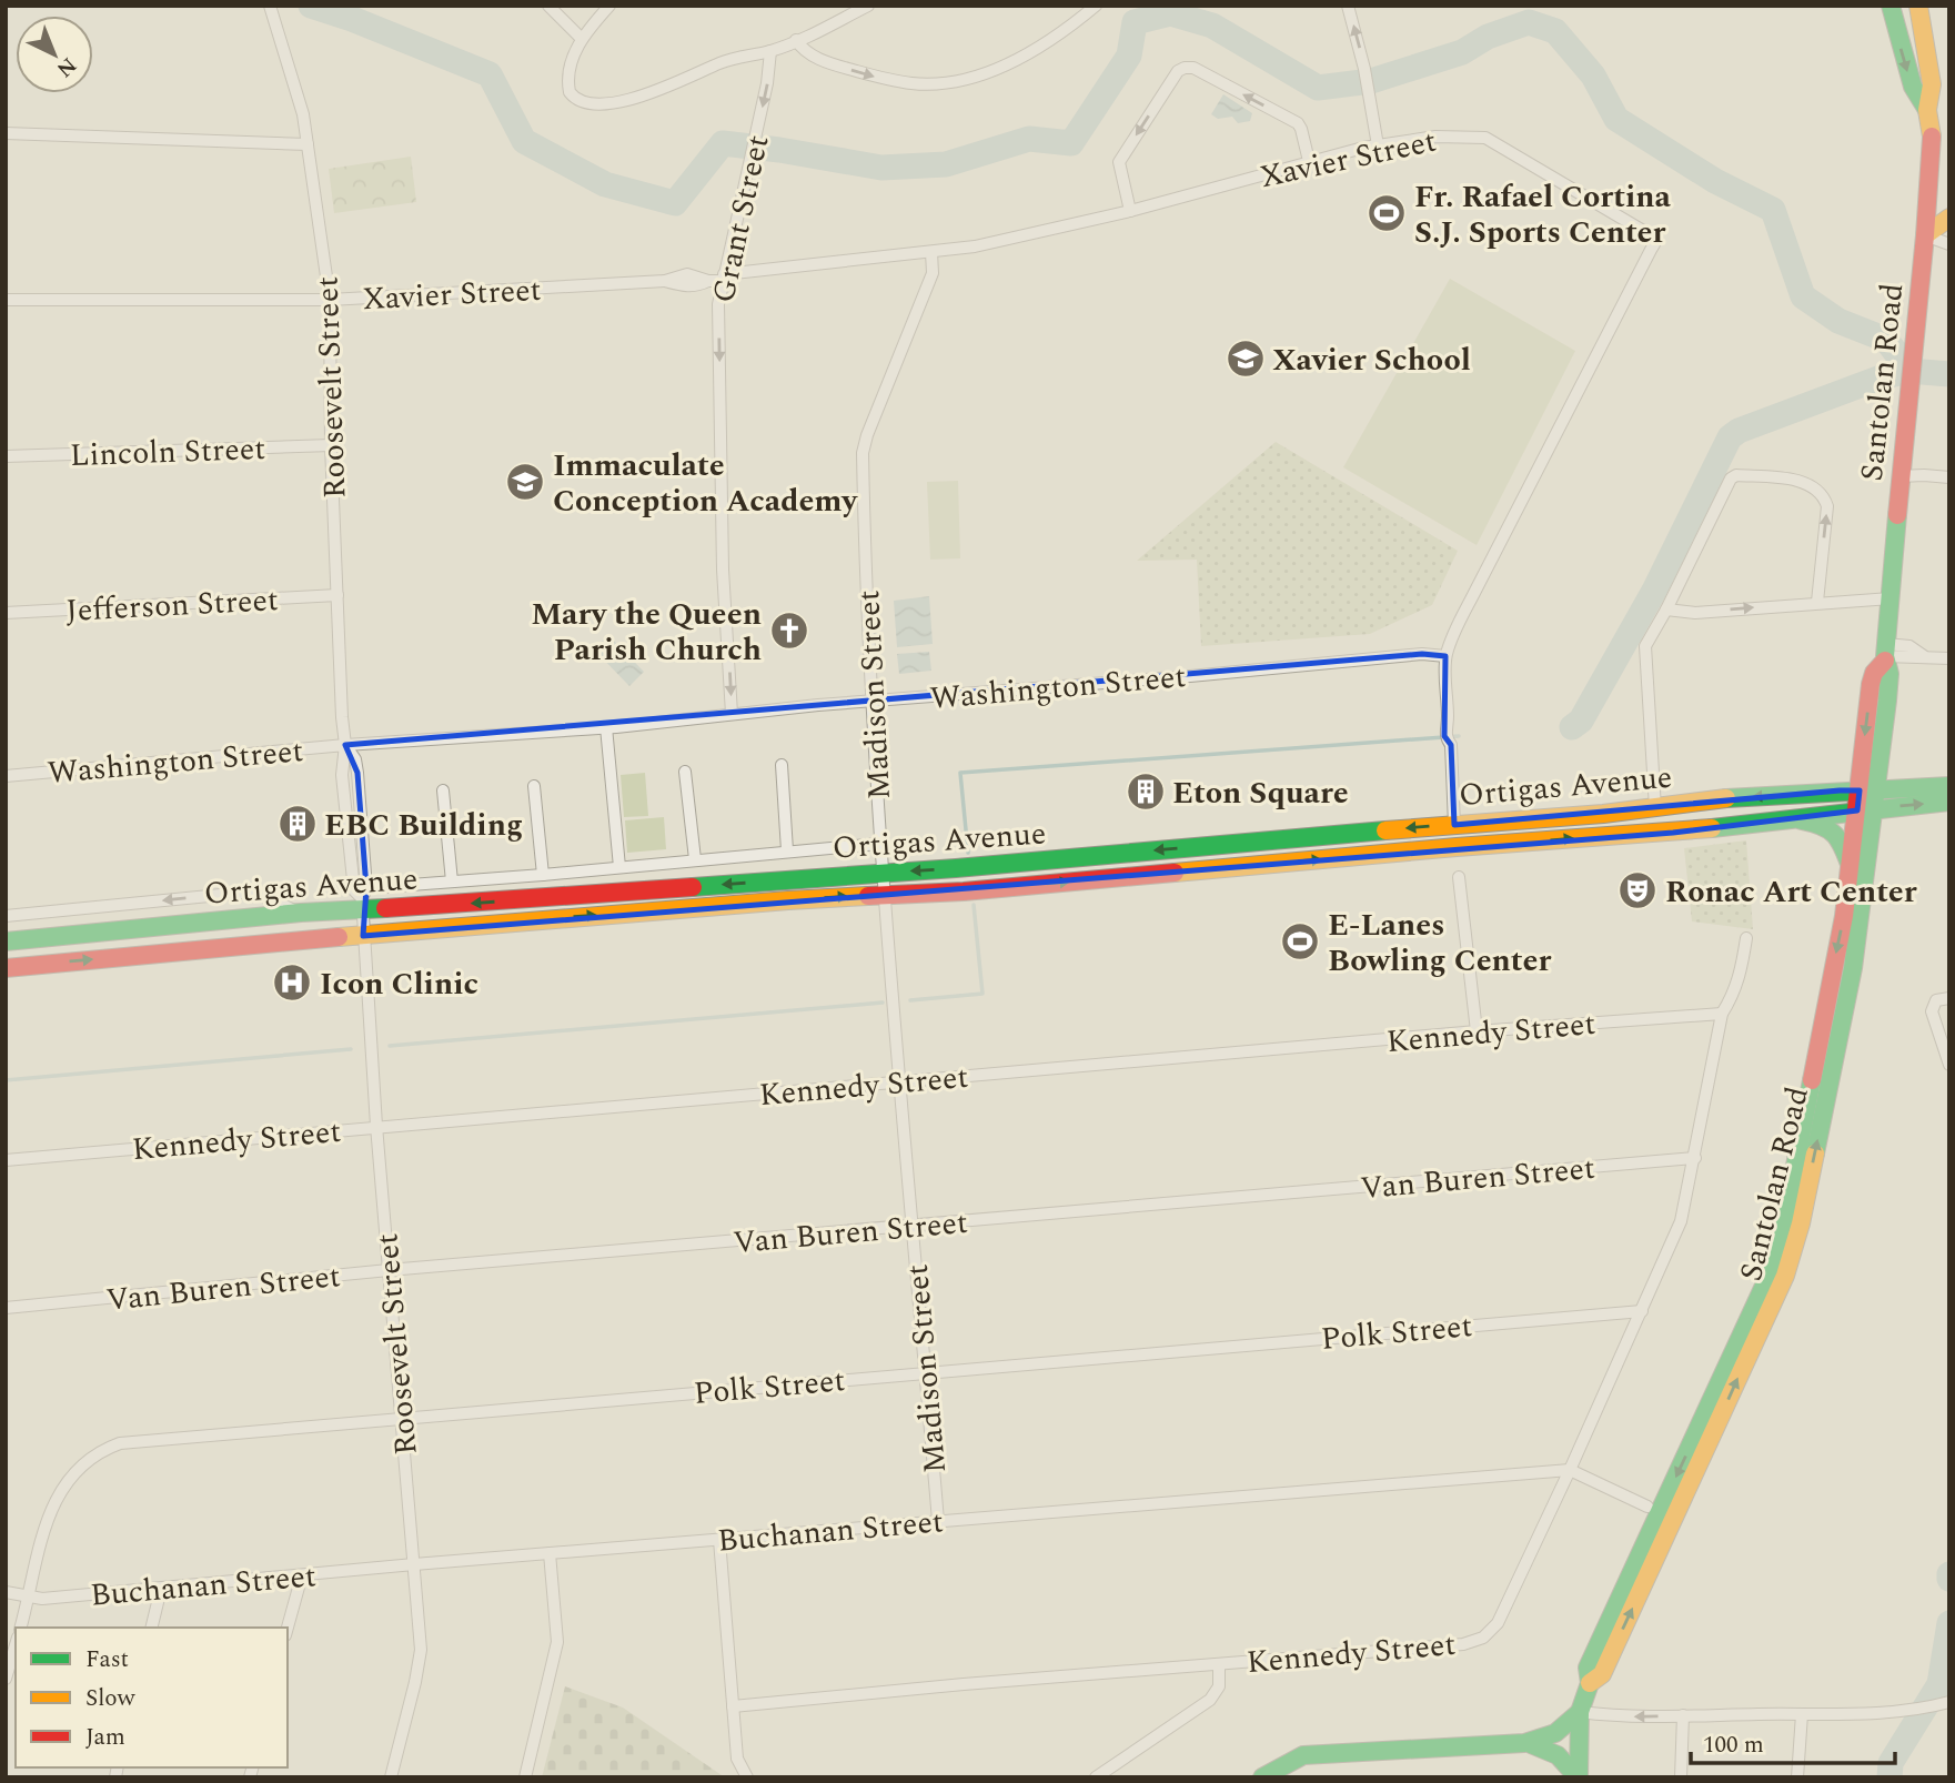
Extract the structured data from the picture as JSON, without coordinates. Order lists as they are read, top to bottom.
{
  "streets": {
    "main road": ["Santolan Road", "Ortigas Avenue"],
    "street": [
      "Xavier Street",
      "Grant Street",
      "Roosevelt Street",
      "Lincoln Street",
      "Jefferson Street",
      "Washington Street",
      "Madison Street",
      "Kennedy Street",
      "Van Buren Street",
      "Polk Street",
      "Buchanan Street"
    ]
  },
  "crossings": [
    ["Xavier Street", "Grant Street"],
    ["Xavier Street", "Roosevelt Street"],
    ["Xavier Street", "Washington Street"],
    ["Xavier Street", "Madison Street"],
    ["Xavier Street", "Ortigas Avenue"],
    ["Grant Street", "Washington Street"],
    ["Santolan Road", "Ortigas Avenue"],
    ["Roosevelt Street", "Lincoln Street"],
    ["Roosevelt Street", "Jefferson Street"],
    ["Roosevelt Street", "Washington Street"],
    ["Roosevelt Street", "Ortigas Avenue"],
    ["Roosevelt Street", "Kennedy Street"],
    ["Roosevelt Street", "Van Buren Street"],
    ["Roosevelt Street", "Polk Street"],
    ["Roosevelt Street", "Buchanan Street"],
    ["Washington Street", "Madison Street"],
    ["Washington Street", "Ortigas Avenue"],
    ["Madison Street", "Ortigas Avenue"],
    ["Madison Street", "Kennedy Street"],
    ["Madison Street", "Van Buren Street"],
    ["Madison Street", "Polk Street"],
    ["Madison Street", "Buchanan Street"],
    ["Kennedy Street", "Van Buren Street"],
    ["Kennedy Street", "Polk Street"],
    ["Kennedy Street", "Buchanan Street"],
    ["Polk Street", "Buchanan Street"]
  ],
  "one_way": ["Grant Street"],
  "places": {
    "sports": ["Fr. Rafael Cortina S.J. Sports Center", "E-Lanes Bowling Center"],
    "school or university": ["Xavier School", "Immaculate Conception Academy"],
    "church": ["Mary the Queen Parish Church"],
    "building": ["Eton Square", "EBC Building"],
    "theatre": ["Ronac Art Center"],
    "hospital": ["Icon Clinic"]
  },
  "legend": ["Fast", "Slow", "Jam"],
  "scale_bar": "100 m",
  "north": "bottom right"
}
